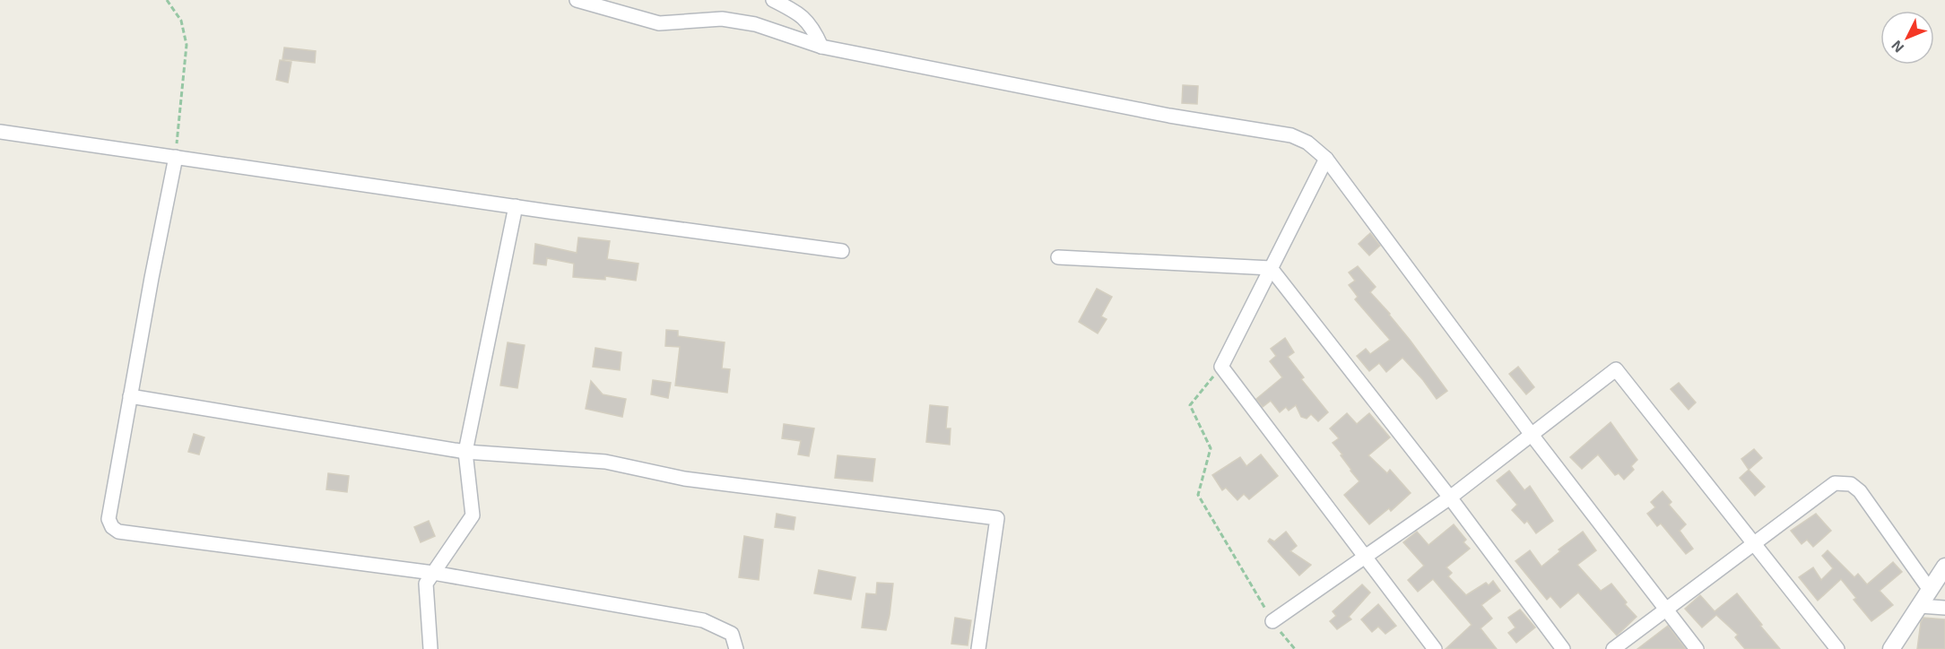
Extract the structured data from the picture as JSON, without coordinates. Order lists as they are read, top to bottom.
{
  "north": "bottom left"
}
